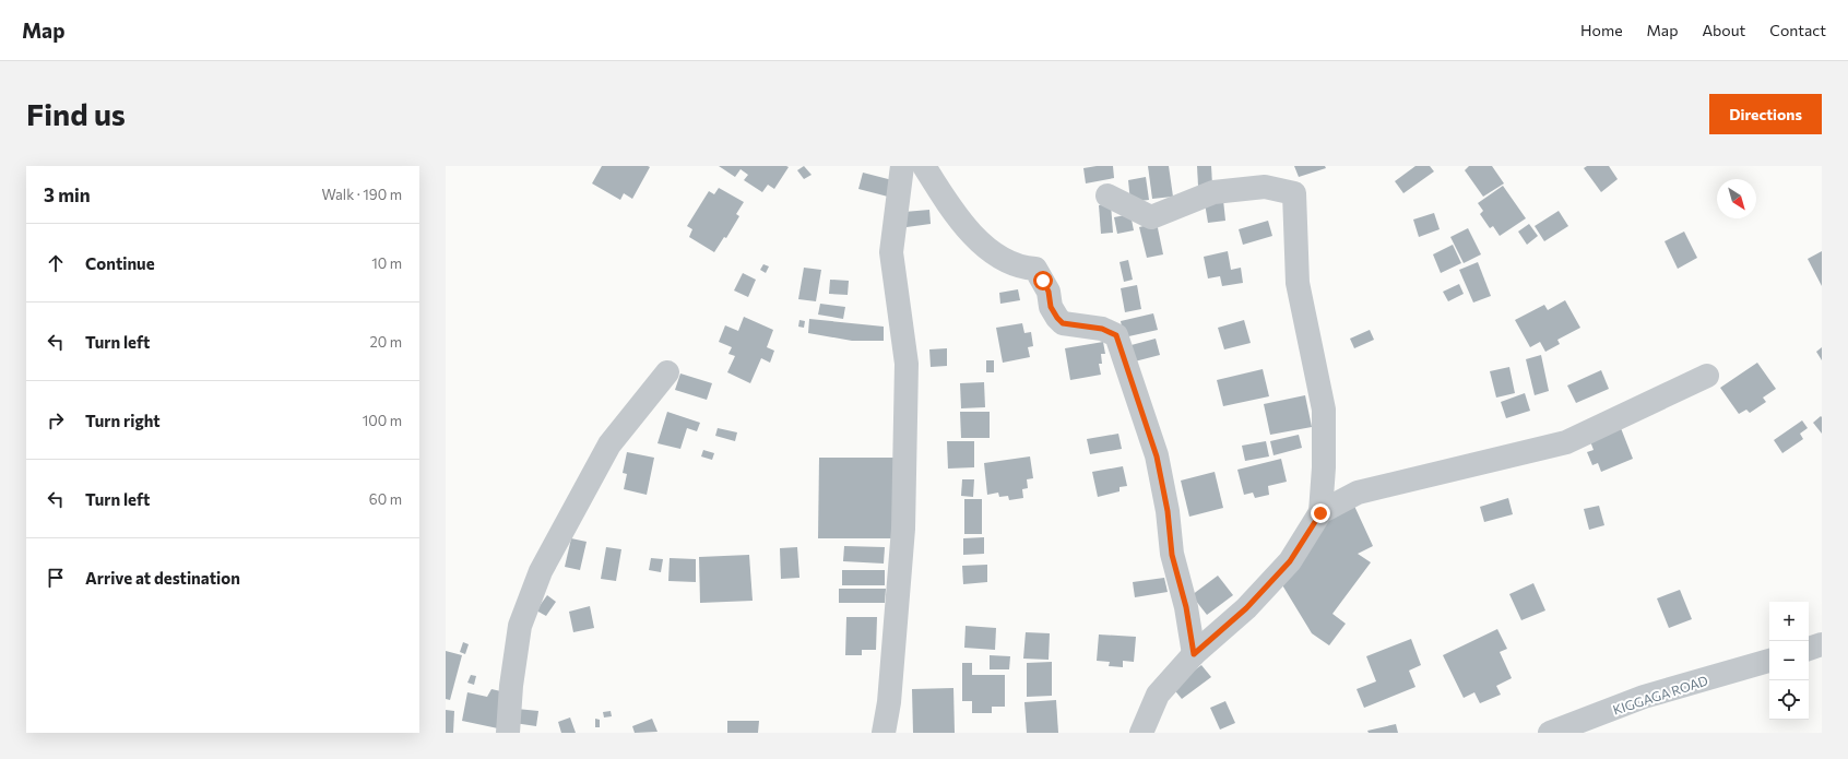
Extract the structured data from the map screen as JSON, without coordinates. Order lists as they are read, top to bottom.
{
  "streets": {
    "street": ["KIGGAGA ROAD"]
  },
  "north": "bottom right",
  "page": {
    "header": "Map",
    "nav": [
      "Home",
      "Map",
      "About",
      "Contact"
    ],
    "buttons": "Directions",
    "title": "Find us",
    "heading": ["3 min", "Walk · 190 m"],
    "list": [
      ["Continue", "10 m"],
      ["Turn left", "20 m"],
      ["Turn right", "100 m"],
      ["Turn left", "60 m"],
      "Arrive at destination"
    ],
    "map_buttons": ["+", "−"]
  }
}
